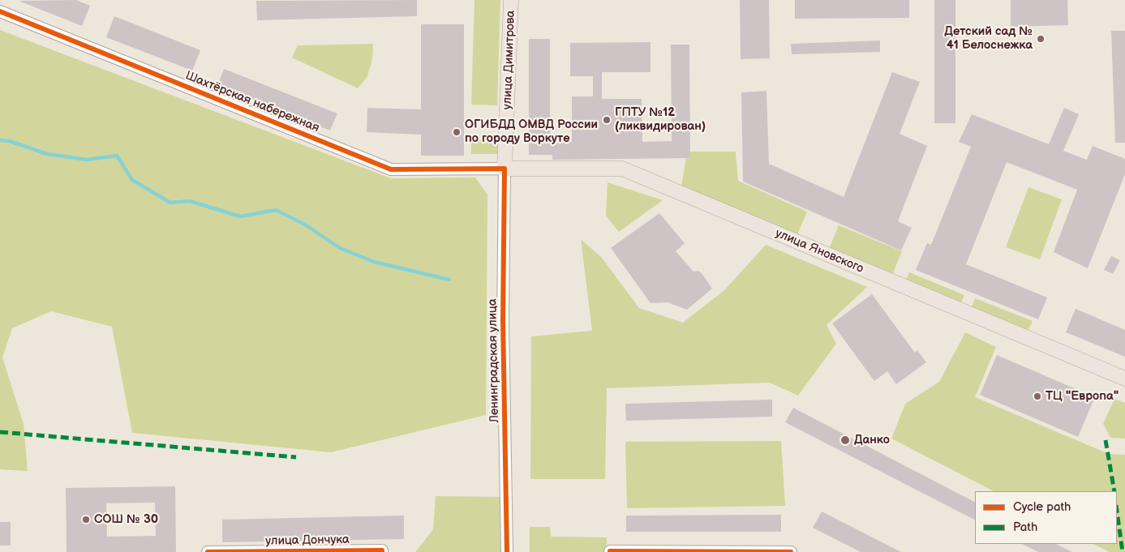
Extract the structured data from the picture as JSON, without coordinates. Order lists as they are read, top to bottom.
{
  "streets": {
    "main road": ["улица Димитрова", "улица Яновского"],
    "street": ["Шахтёрская набережная", "Ленинградская улица", "улица Дончука"]
  },
  "crossings": [
    ["улица Димитрова", "Шахтёрская набережная"],
    ["улица Димитрова", "улица Яновского"],
    ["улица Димитрова", "Ленинградская улица"],
    ["Шахтёрская набережная", "улица Яновского"],
    ["Шахтёрская набережная", "Ленинградская улица"],
    ["улица Яновского", "Ленинградская улица"]
  ],
  "places": [
    "Детский сад № 41 Белоснежка",
    "ГПТУ №12 (ликвидирован)",
    "ОГИБДД ОМВД России по городу Воркуте",
    "ТЦ \"Европа\"",
    "Данко",
    "СОШ № 30"
  ],
  "legend": ["Cycle path", "Path"]
}
